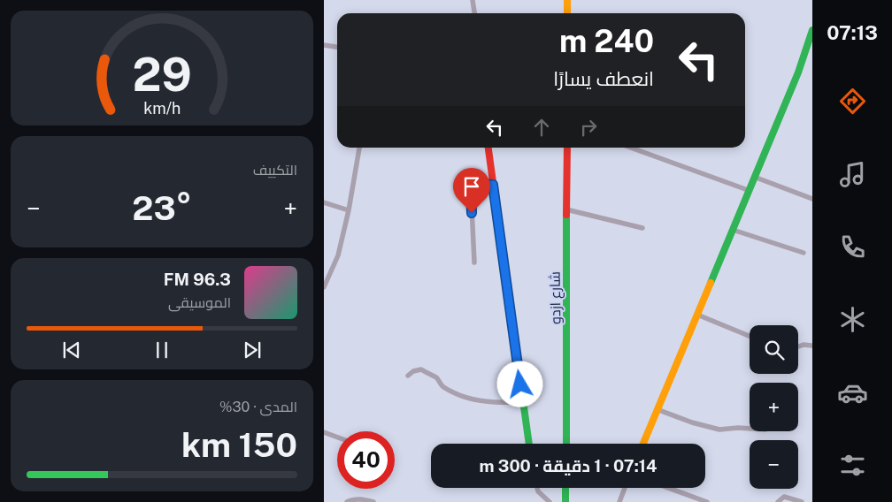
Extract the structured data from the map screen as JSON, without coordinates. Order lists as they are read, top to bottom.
{
  "streets": {
    "street": ["شارع ازدو"]
  },
  "page": {
    "tabs": "07:13",
    "turn": ["240 m", "انعطف يسارًا"],
    "tile": [
      "التكييف",
      ["المدى · 30%", "150 km"]
    ],
    "heat": ["−", "23°", "+"],
    "song": ["96.3 FM", "الموسيقى"],
    "map_buttons": ["+", "−"],
    "limit": "40",
    "trip": "07:14 · 1 دقيقة · 300 m",
    "gauge": ["29", "km/h"]
  }
}
